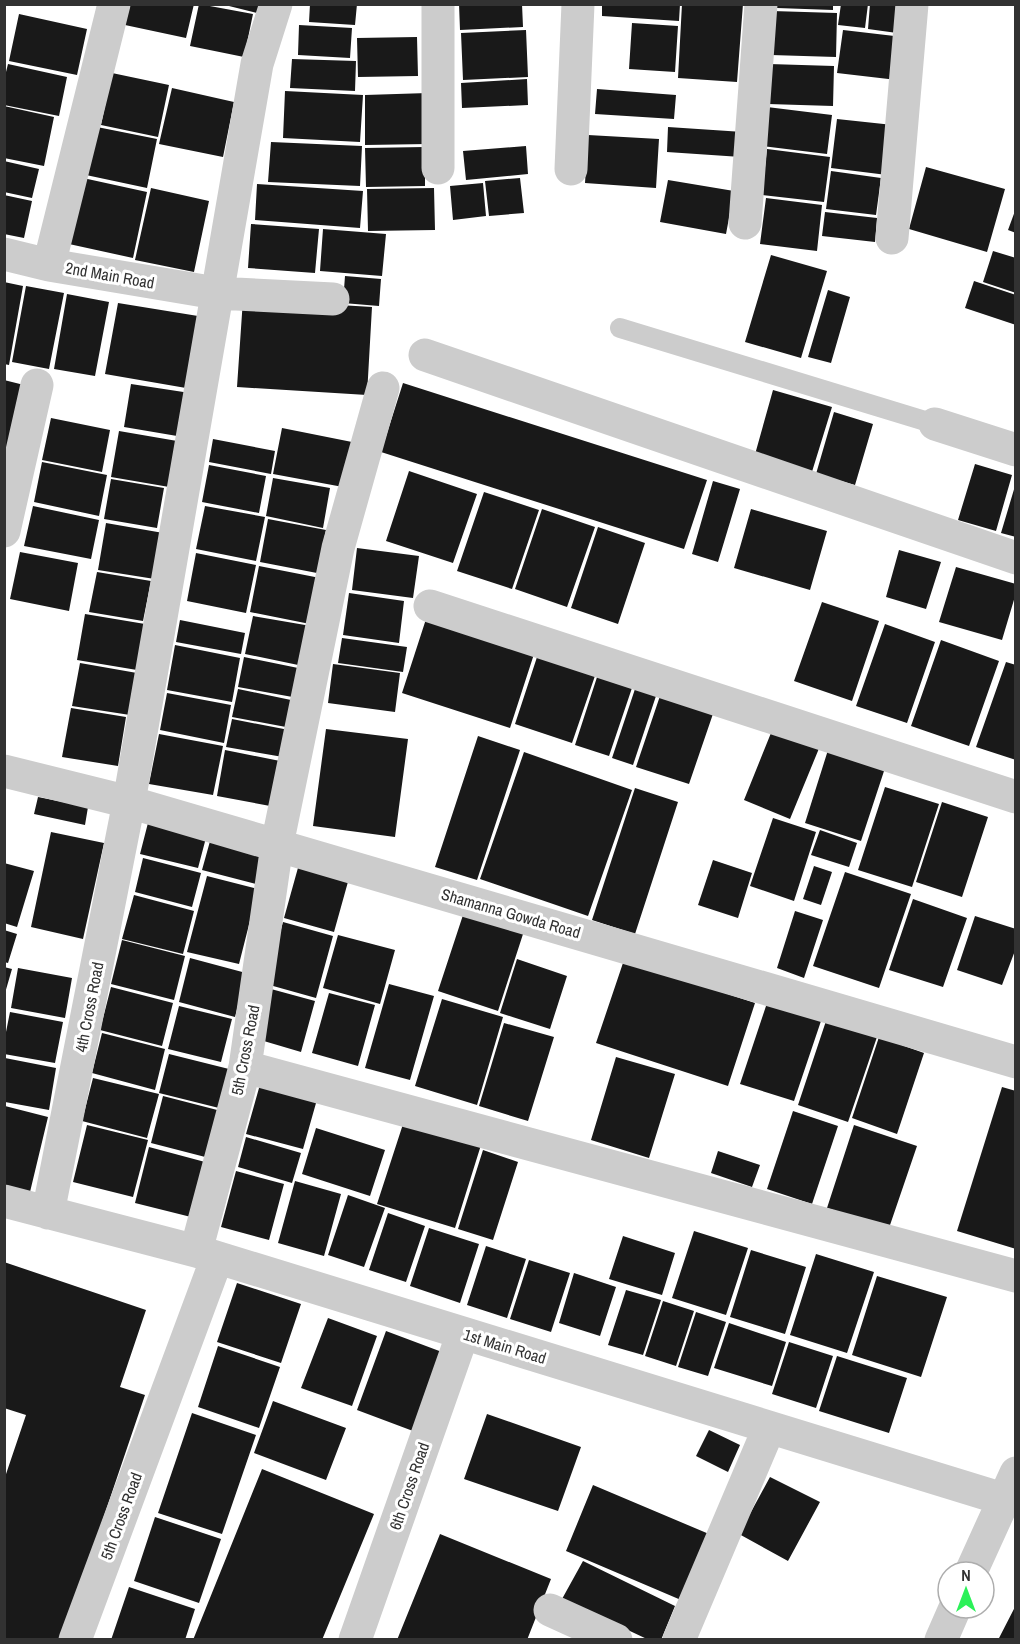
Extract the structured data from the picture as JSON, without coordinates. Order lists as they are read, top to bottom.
{
  "streets": {
    "street": [
      "2nd Main Road",
      "Shamanna Gowda Road",
      "4th Cross Road",
      "5th Cross Road",
      "1st Main Road",
      "6th Cross Road"
    ]
  },
  "crossings": [
    ["2nd Main Road", "4th Cross Road"],
    ["Shamanna Gowda Road", "4th Cross Road"],
    ["Shamanna Gowda Road", "5th Cross Road"],
    ["4th Cross Road", "1st Main Road"],
    ["5th Cross Road", "1st Main Road"],
    ["1st Main Road", "6th Cross Road"]
  ],
  "north": "top"
}
